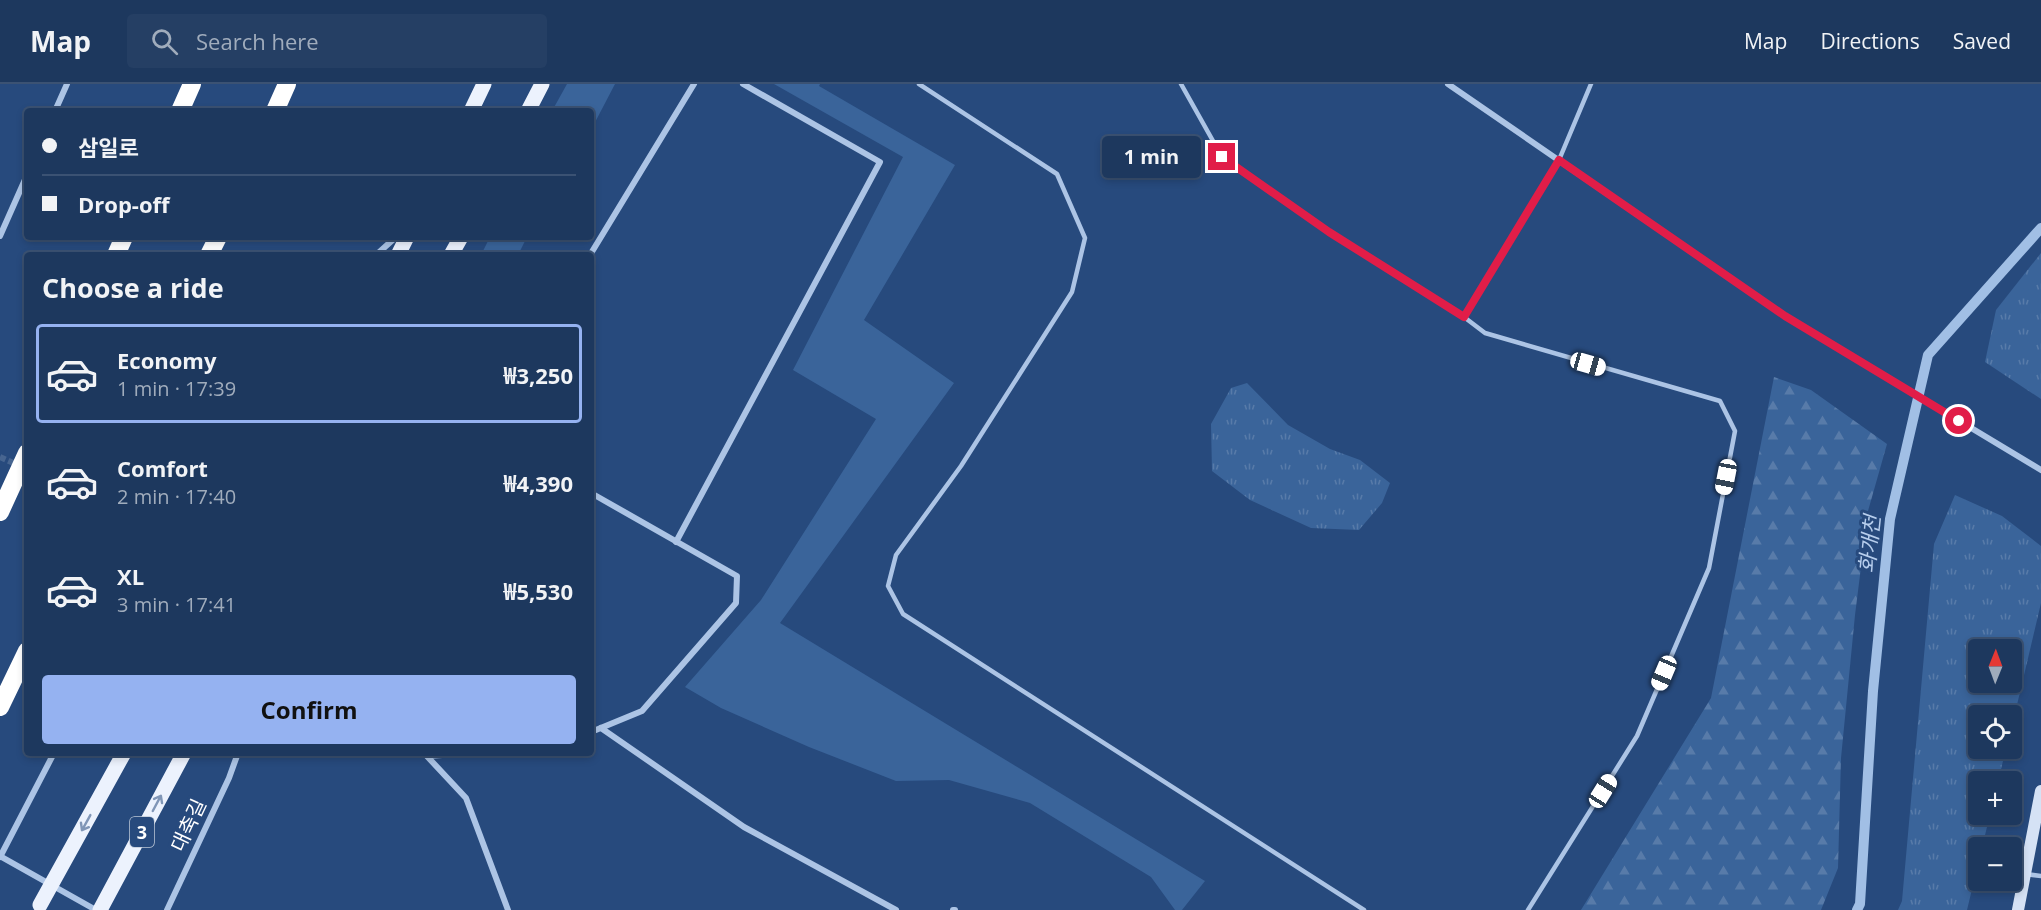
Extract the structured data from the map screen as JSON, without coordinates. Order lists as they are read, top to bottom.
{
  "streets": {
    "main road": ["3"],
    "street": ["대축길"]
  },
  "water": ["화개천"],
  "north": "top",
  "page": {
    "header": "Map",
    "search": "Search here",
    "nav": ["Map", "Directions", "Saved"],
    "banner": ["삼일로", "Drop-off"],
    "bubble": "1 min",
    "heading": "Choose a ride",
    "list": [
      {
        "name": "Economy",
        "note": "1 min · 17:39",
        "value": "₩3,250"
      },
      {
        "name": "Comfort",
        "note": "2 min · 17:40",
        "value": "₩4,390"
      },
      {
        "name": "XL",
        "note": "3 min · 17:41",
        "value": "₩5,530"
      }
    ],
    "map_buttons": ["+", "−"],
    "buttons": "Confirm"
  }
}
